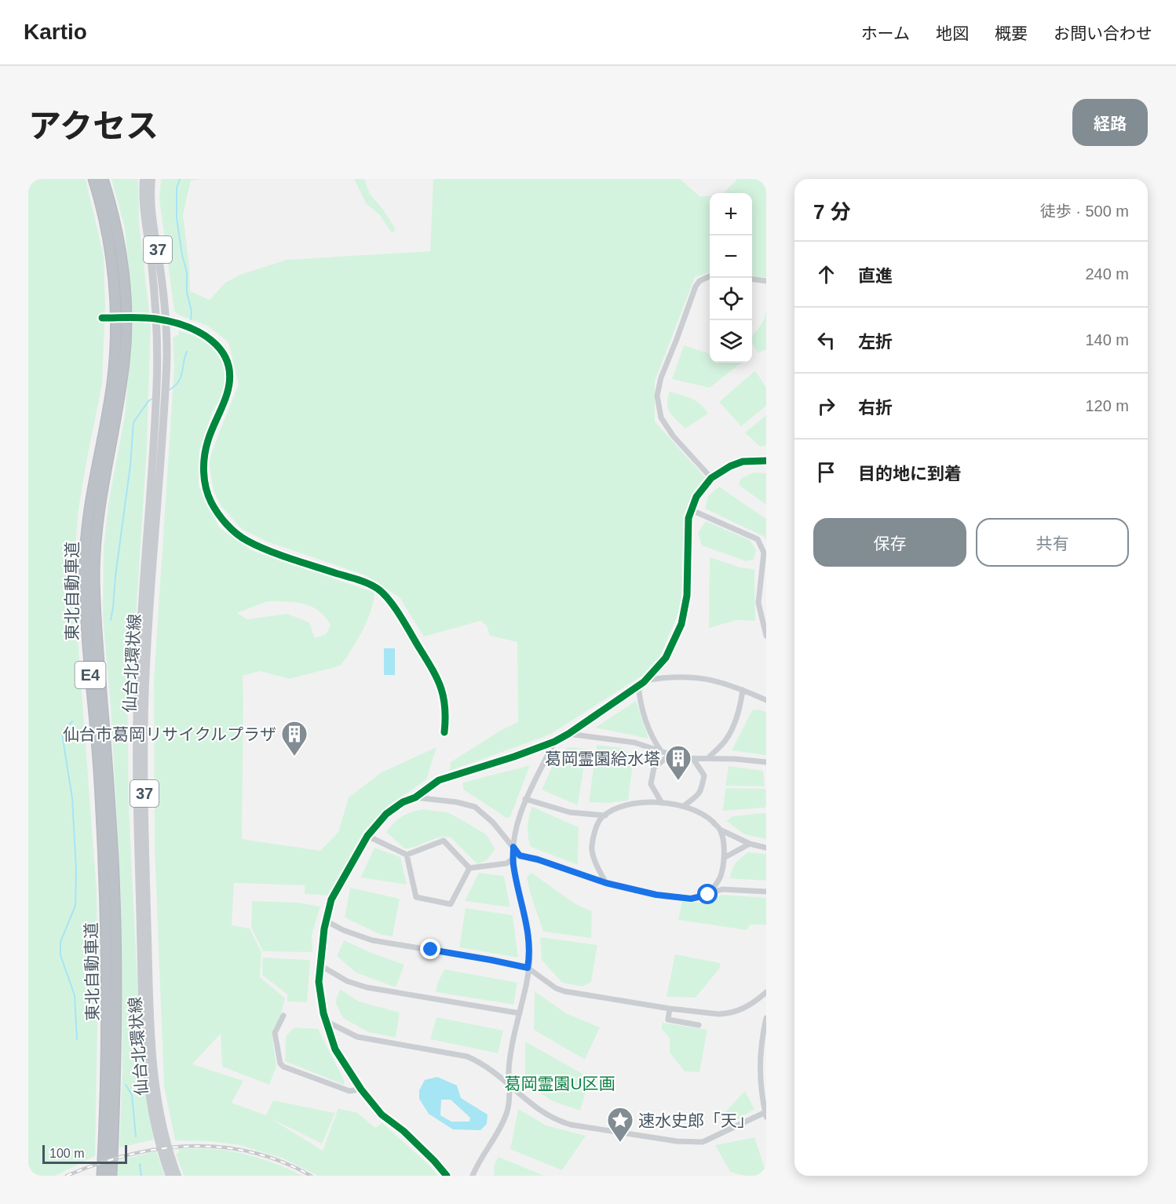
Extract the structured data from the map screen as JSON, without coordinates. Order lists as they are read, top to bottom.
{
  "streets": {
    "highway": ["東北自動車道", "E4"],
    "main road": ["37", "仙台北環状線"]
  },
  "parks": ["葛岡霊園U区画"],
  "places": {
    "building": ["仙台市葛岡リサイクルプラザ", "葛岡霊園給水塔"],
    "place": ["速水史郎「天」"]
  },
  "scale_bar": "100 m",
  "page": {
    "header": "Kartio",
    "nav": [
      "ホーム",
      "地図",
      "概要",
      "お問い合わせ"
    ],
    "title": "アクセス",
    "buttons": [
      "経路",
      ["保存", "共有"]
    ],
    "heading": ["7 分", "徒歩 · 500 m"],
    "map_buttons": ["+", "−"],
    "list": [
      ["直進", "240 m"],
      ["左折", "140 m"],
      ["右折", "120 m"],
      "目的地に到着"
    ],
    "scale": "100 m"
  }
}
